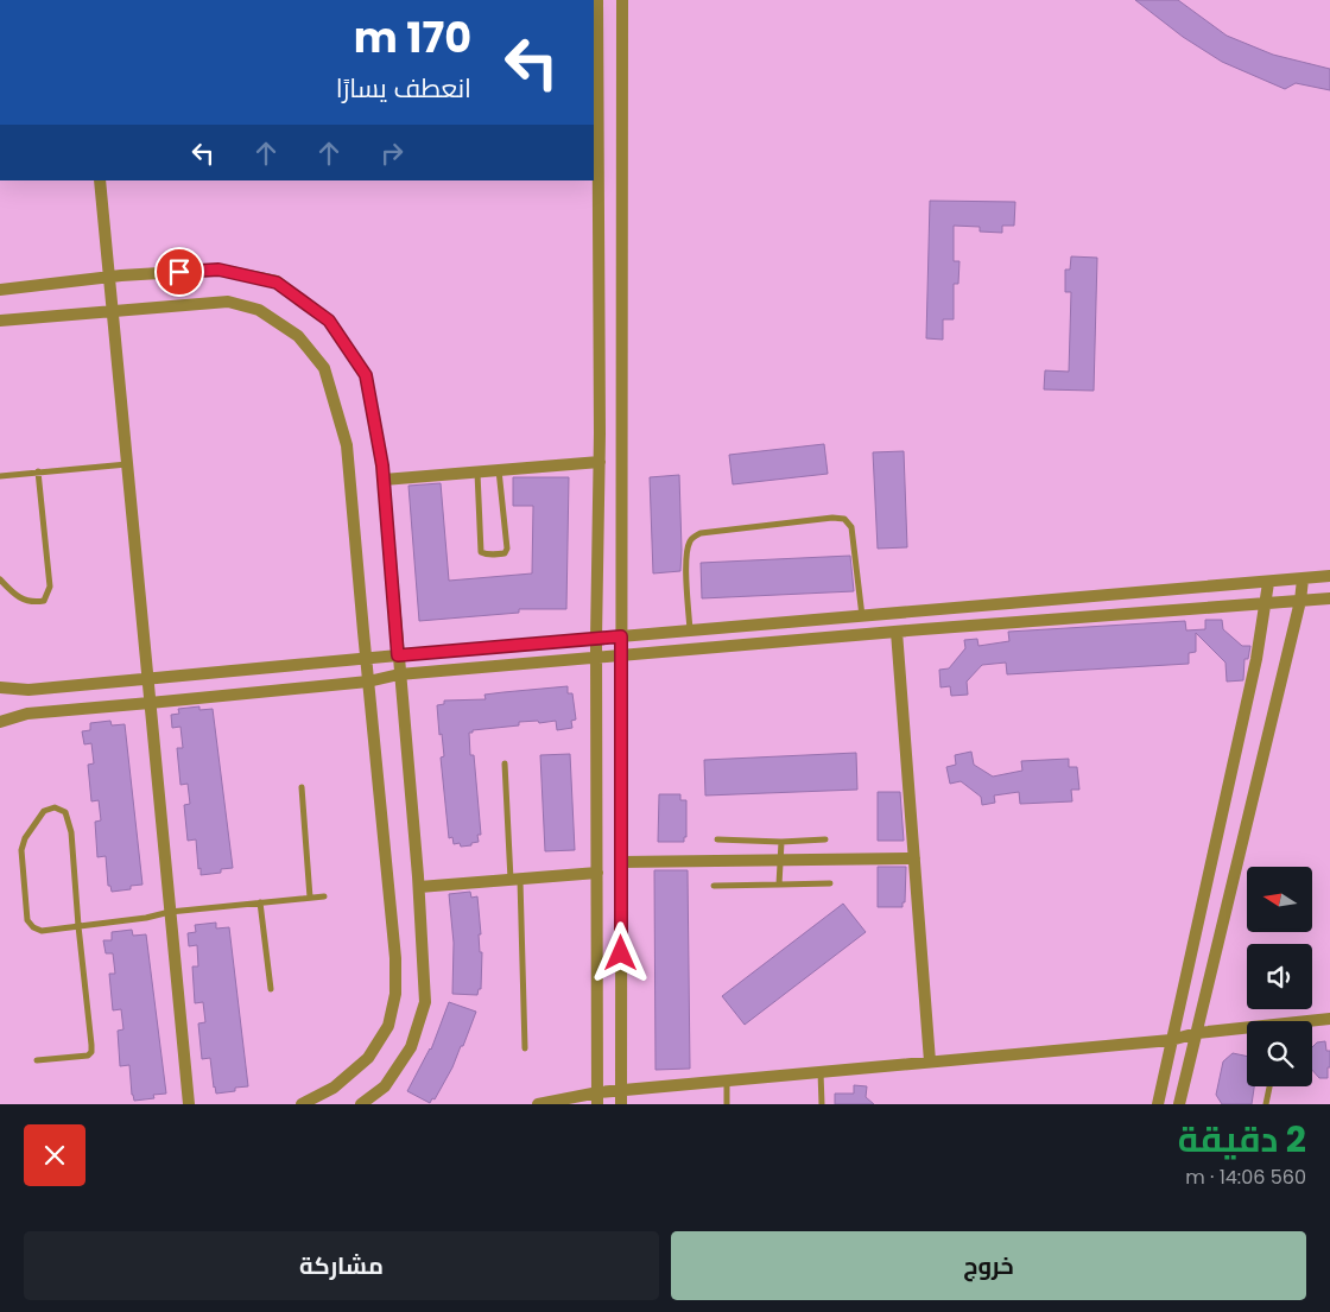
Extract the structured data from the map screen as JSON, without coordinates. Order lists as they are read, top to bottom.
{
  "north": "left",
  "page": {
    "turn": ["170 m", "انعطف يسارًا"],
    "heading": ["2 دقيقة", "560 m · 14:06"],
    "buttons": ["خروج", "مشاركة"]
  }
}
